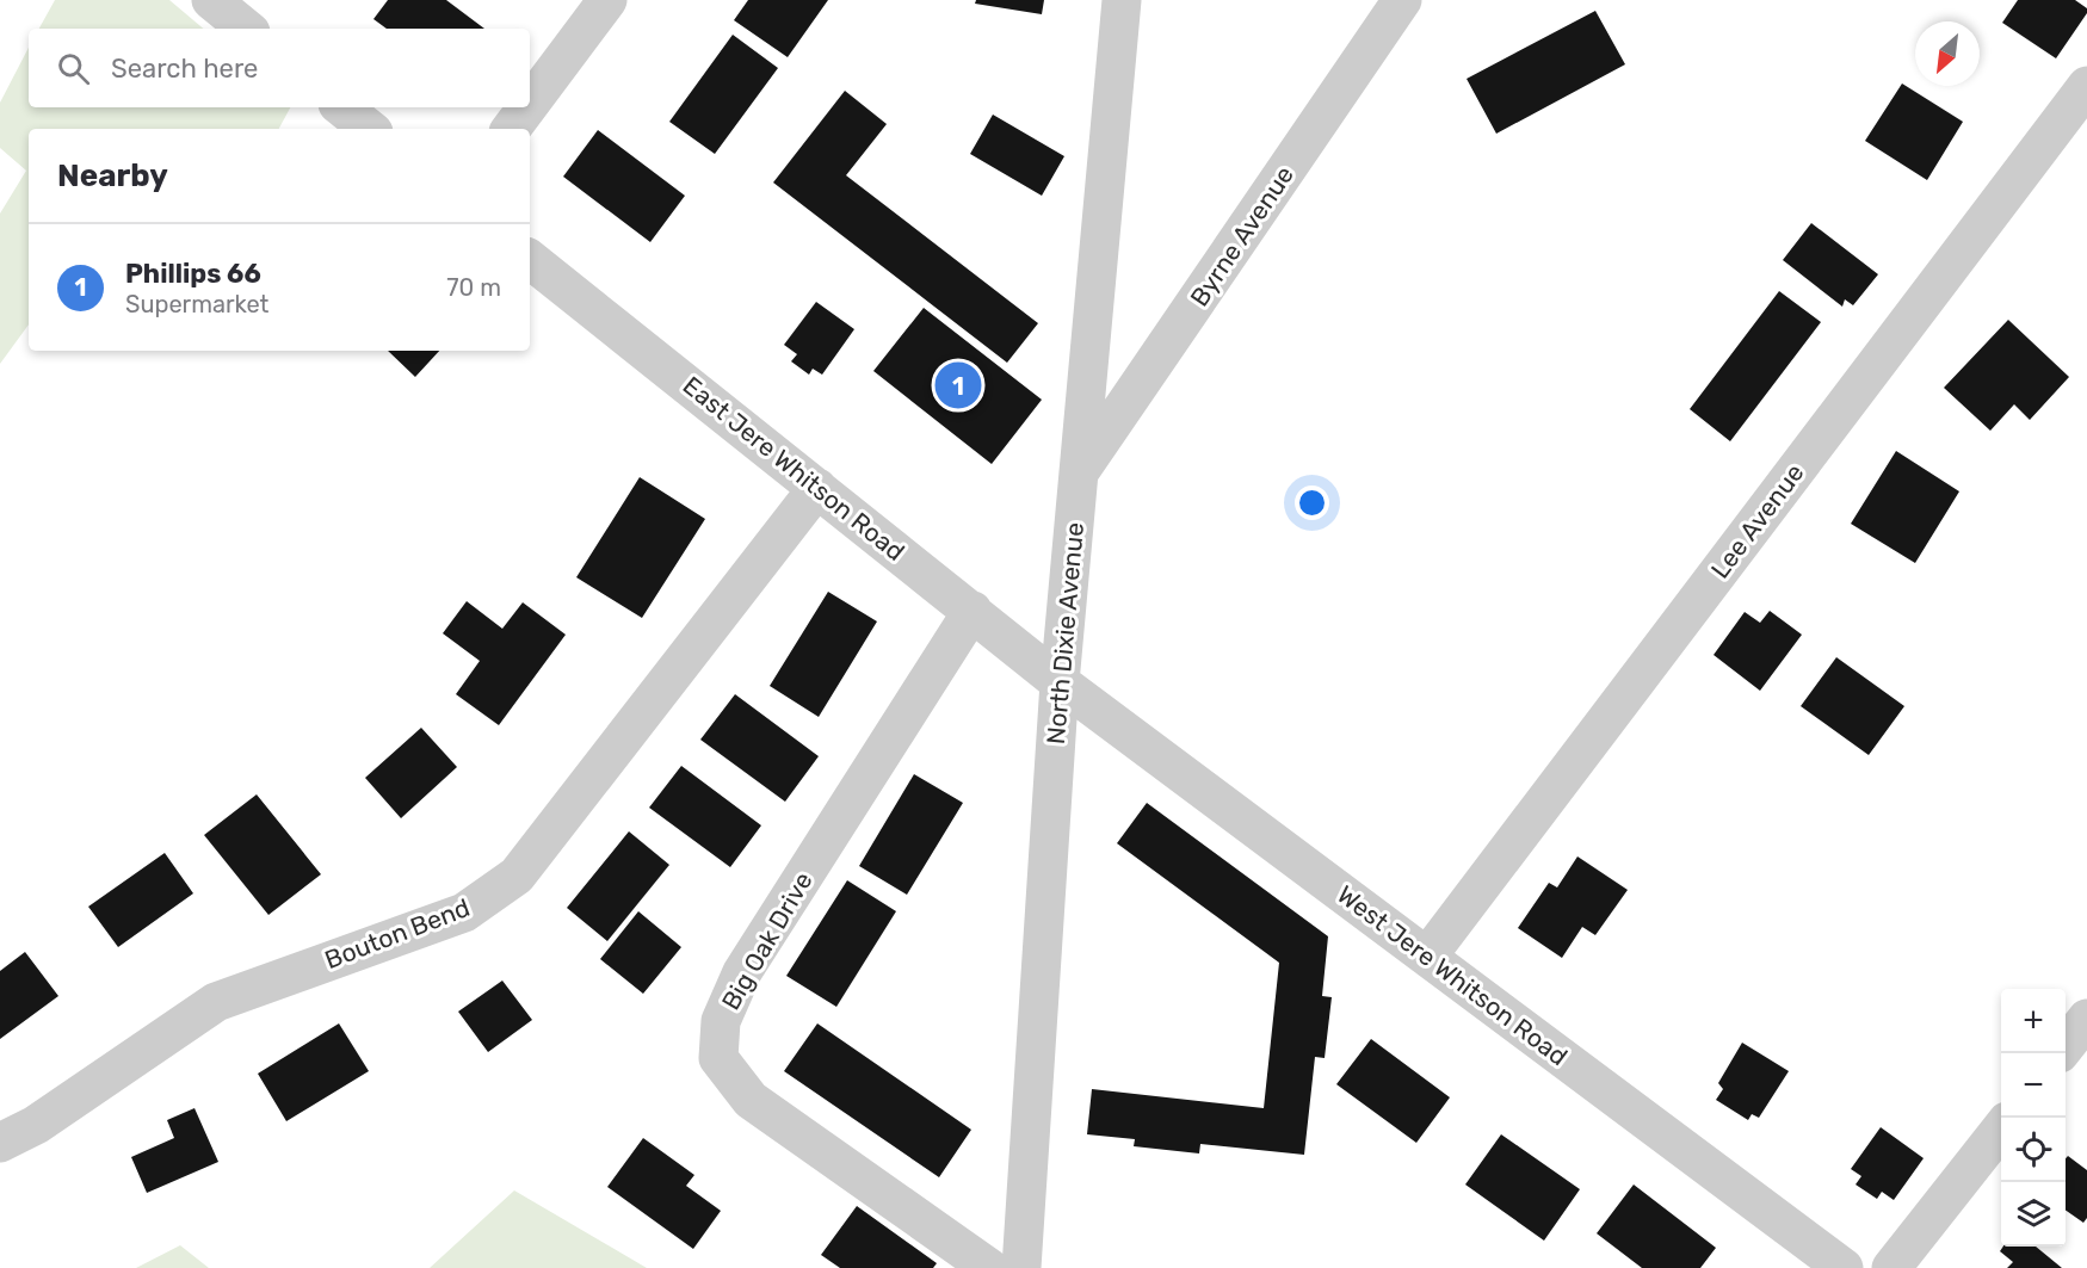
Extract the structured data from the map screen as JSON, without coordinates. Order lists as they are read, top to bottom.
{
  "streets": {
    "street": [
      "Byrne Avenue",
      "East Jere Whitson Road",
      "Lee Avenue",
      "North Dixie Avenue",
      "Bouton Bend",
      "Big Oak Drive",
      "West Jere Whitson Road"
    ]
  },
  "crossings": [
    ["Byrne Avenue", "North Dixie Avenue"],
    ["East Jere Whitson Road", "North Dixie Avenue"],
    ["East Jere Whitson Road", "Bouton Bend"],
    ["East Jere Whitson Road", "Big Oak Drive"],
    ["East Jere Whitson Road", "West Jere Whitson Road"],
    ["Lee Avenue", "West Jere Whitson Road"],
    ["North Dixie Avenue", "West Jere Whitson Road"]
  ],
  "north": "bottom left",
  "page": {
    "search": "Search here",
    "heading": "Nearby",
    "list": [
      {
        "mark": "1",
        "name": "Phillips 66",
        "note": "Supermarket",
        "value": "70 m"
      }
    ],
    "pins": "1",
    "map_buttons": ["+", "−"]
  }
}
